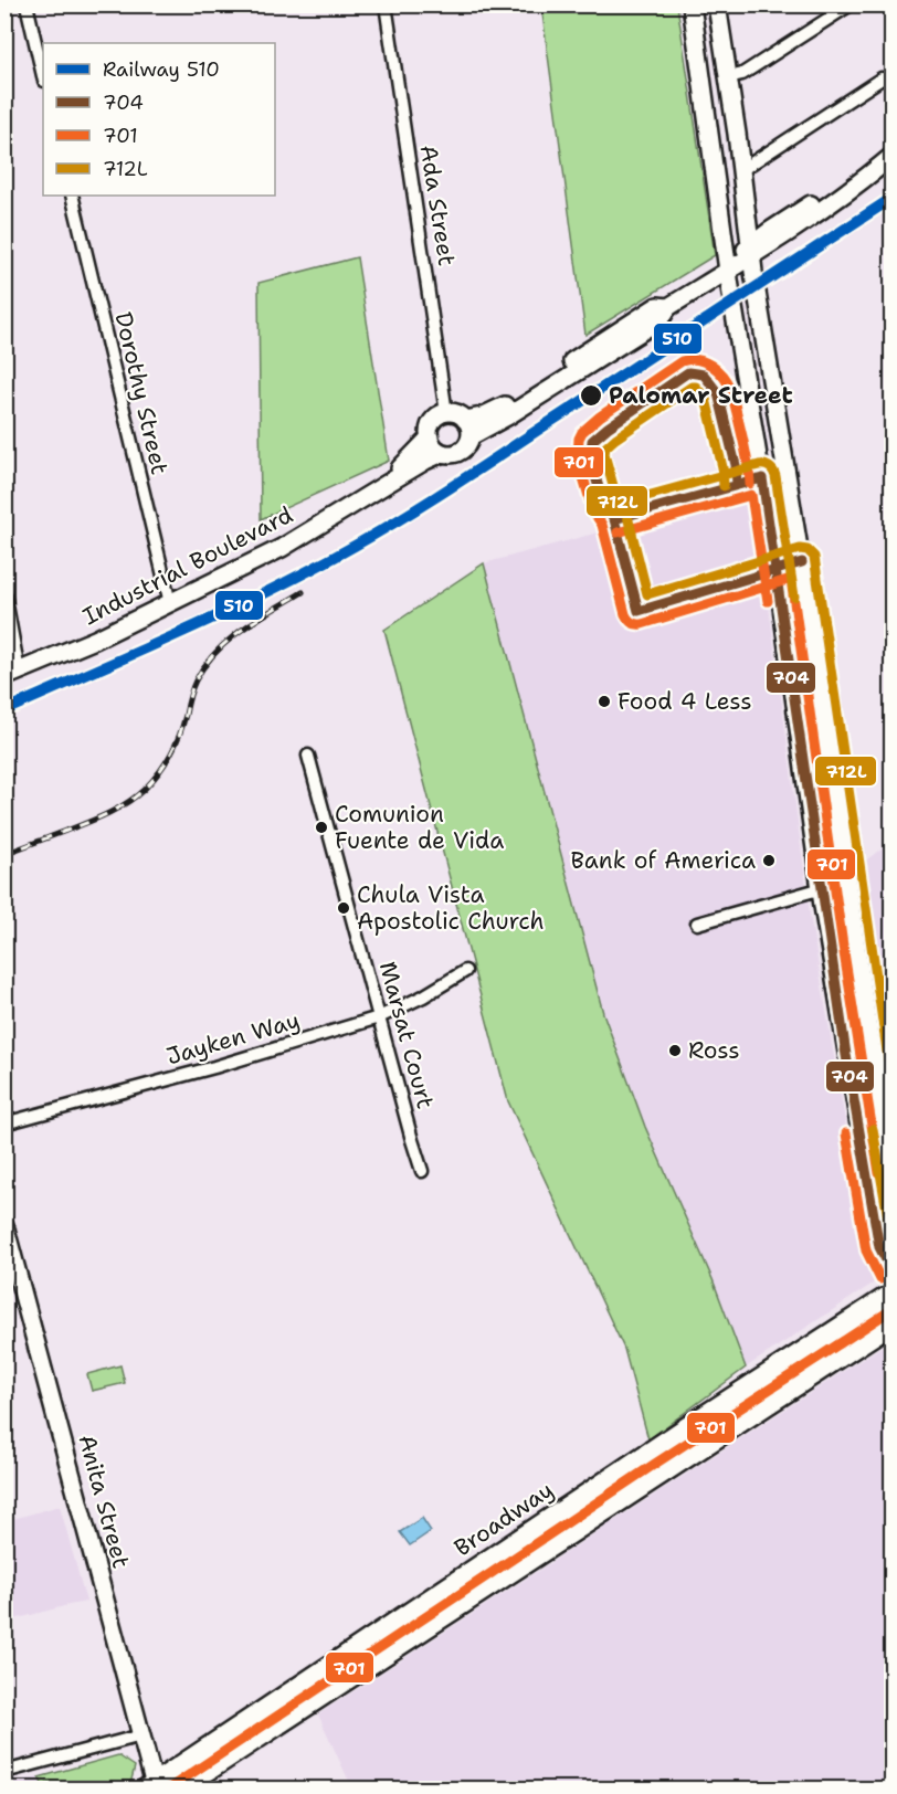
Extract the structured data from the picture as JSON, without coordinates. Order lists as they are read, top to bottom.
{
  "streets": {
    "main road": ["Industrial Boulevard", "Anita Street", "Broadway"],
    "street": [
      "Ada Street",
      "Dorothy Street",
      "Marsat Court",
      "Jayken Way"
    ]
  },
  "crossings": [
    ["Ada Street", "Industrial Boulevard"],
    ["Dorothy Street", "Industrial Boulevard"],
    ["Marsat Court", "Jayken Way"],
    ["Anita Street", "Broadway"]
  ],
  "places": [
    "Palomar Street",
    "Food 4 Less",
    "Comunion Fuente de Vida",
    "Bank of America",
    "Chula Vista Apostolic Church",
    "Ross"
  ],
  "lines": [
    "rail line 510",
    "transit line 701",
    "transit line 704",
    "transit line 712L"
  ],
  "legend": [
    "Railway 510",
    "704",
    "701",
    "712L"
  ]
}
